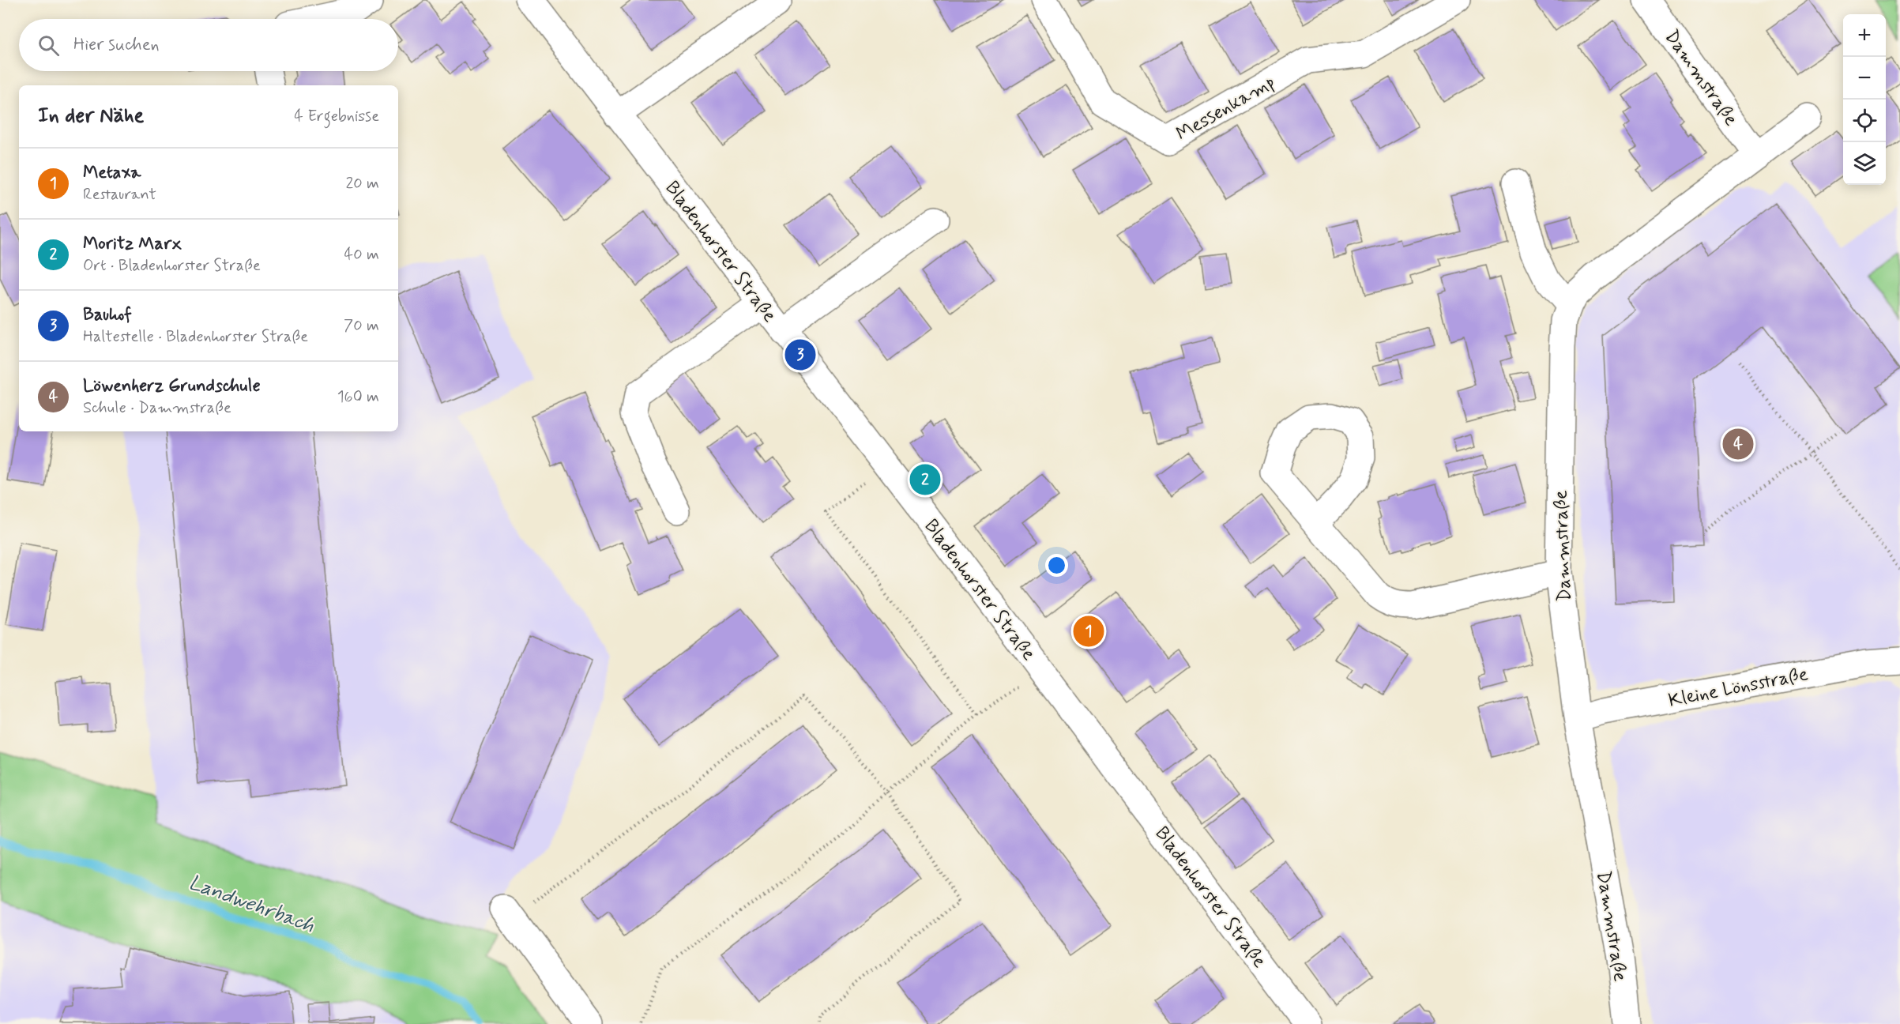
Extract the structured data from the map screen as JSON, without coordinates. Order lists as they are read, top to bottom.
{
  "streets": {
    "street": [
      "Dammstraße",
      "Messenkamp",
      "Bladenhorster Straße",
      "Kleine Lönsstraße"
    ]
  },
  "crossings": [
    ["Dammstraße", "Kleine Lönsstraße"]
  ],
  "water": ["Landwehrbach"],
  "page": {
    "map_buttons": ["+", "−"],
    "search": "Hier suchen",
    "heading": ["In der Nähe", "4 Ergebnisse"],
    "list": [
      {
        "mark": "1",
        "name": "Metaxa",
        "note": "Restaurant",
        "value": "20 m"
      },
      {
        "mark": "2",
        "name": "Moritz Marx",
        "note": "Ort · Bladenhorster Straße",
        "value": "40 m"
      },
      {
        "mark": "3",
        "name": "Bauhof",
        "note": "Haltestelle · Bladenhorster Straße",
        "value": "70 m"
      },
      {
        "mark": "4",
        "name": "Löwenherz Grundschule",
        "note": "Schule · Dammstraße",
        "value": "160 m"
      }
    ],
    "pins": [
      "3",
      "4",
      "2",
      "1"
    ]
  }
}
